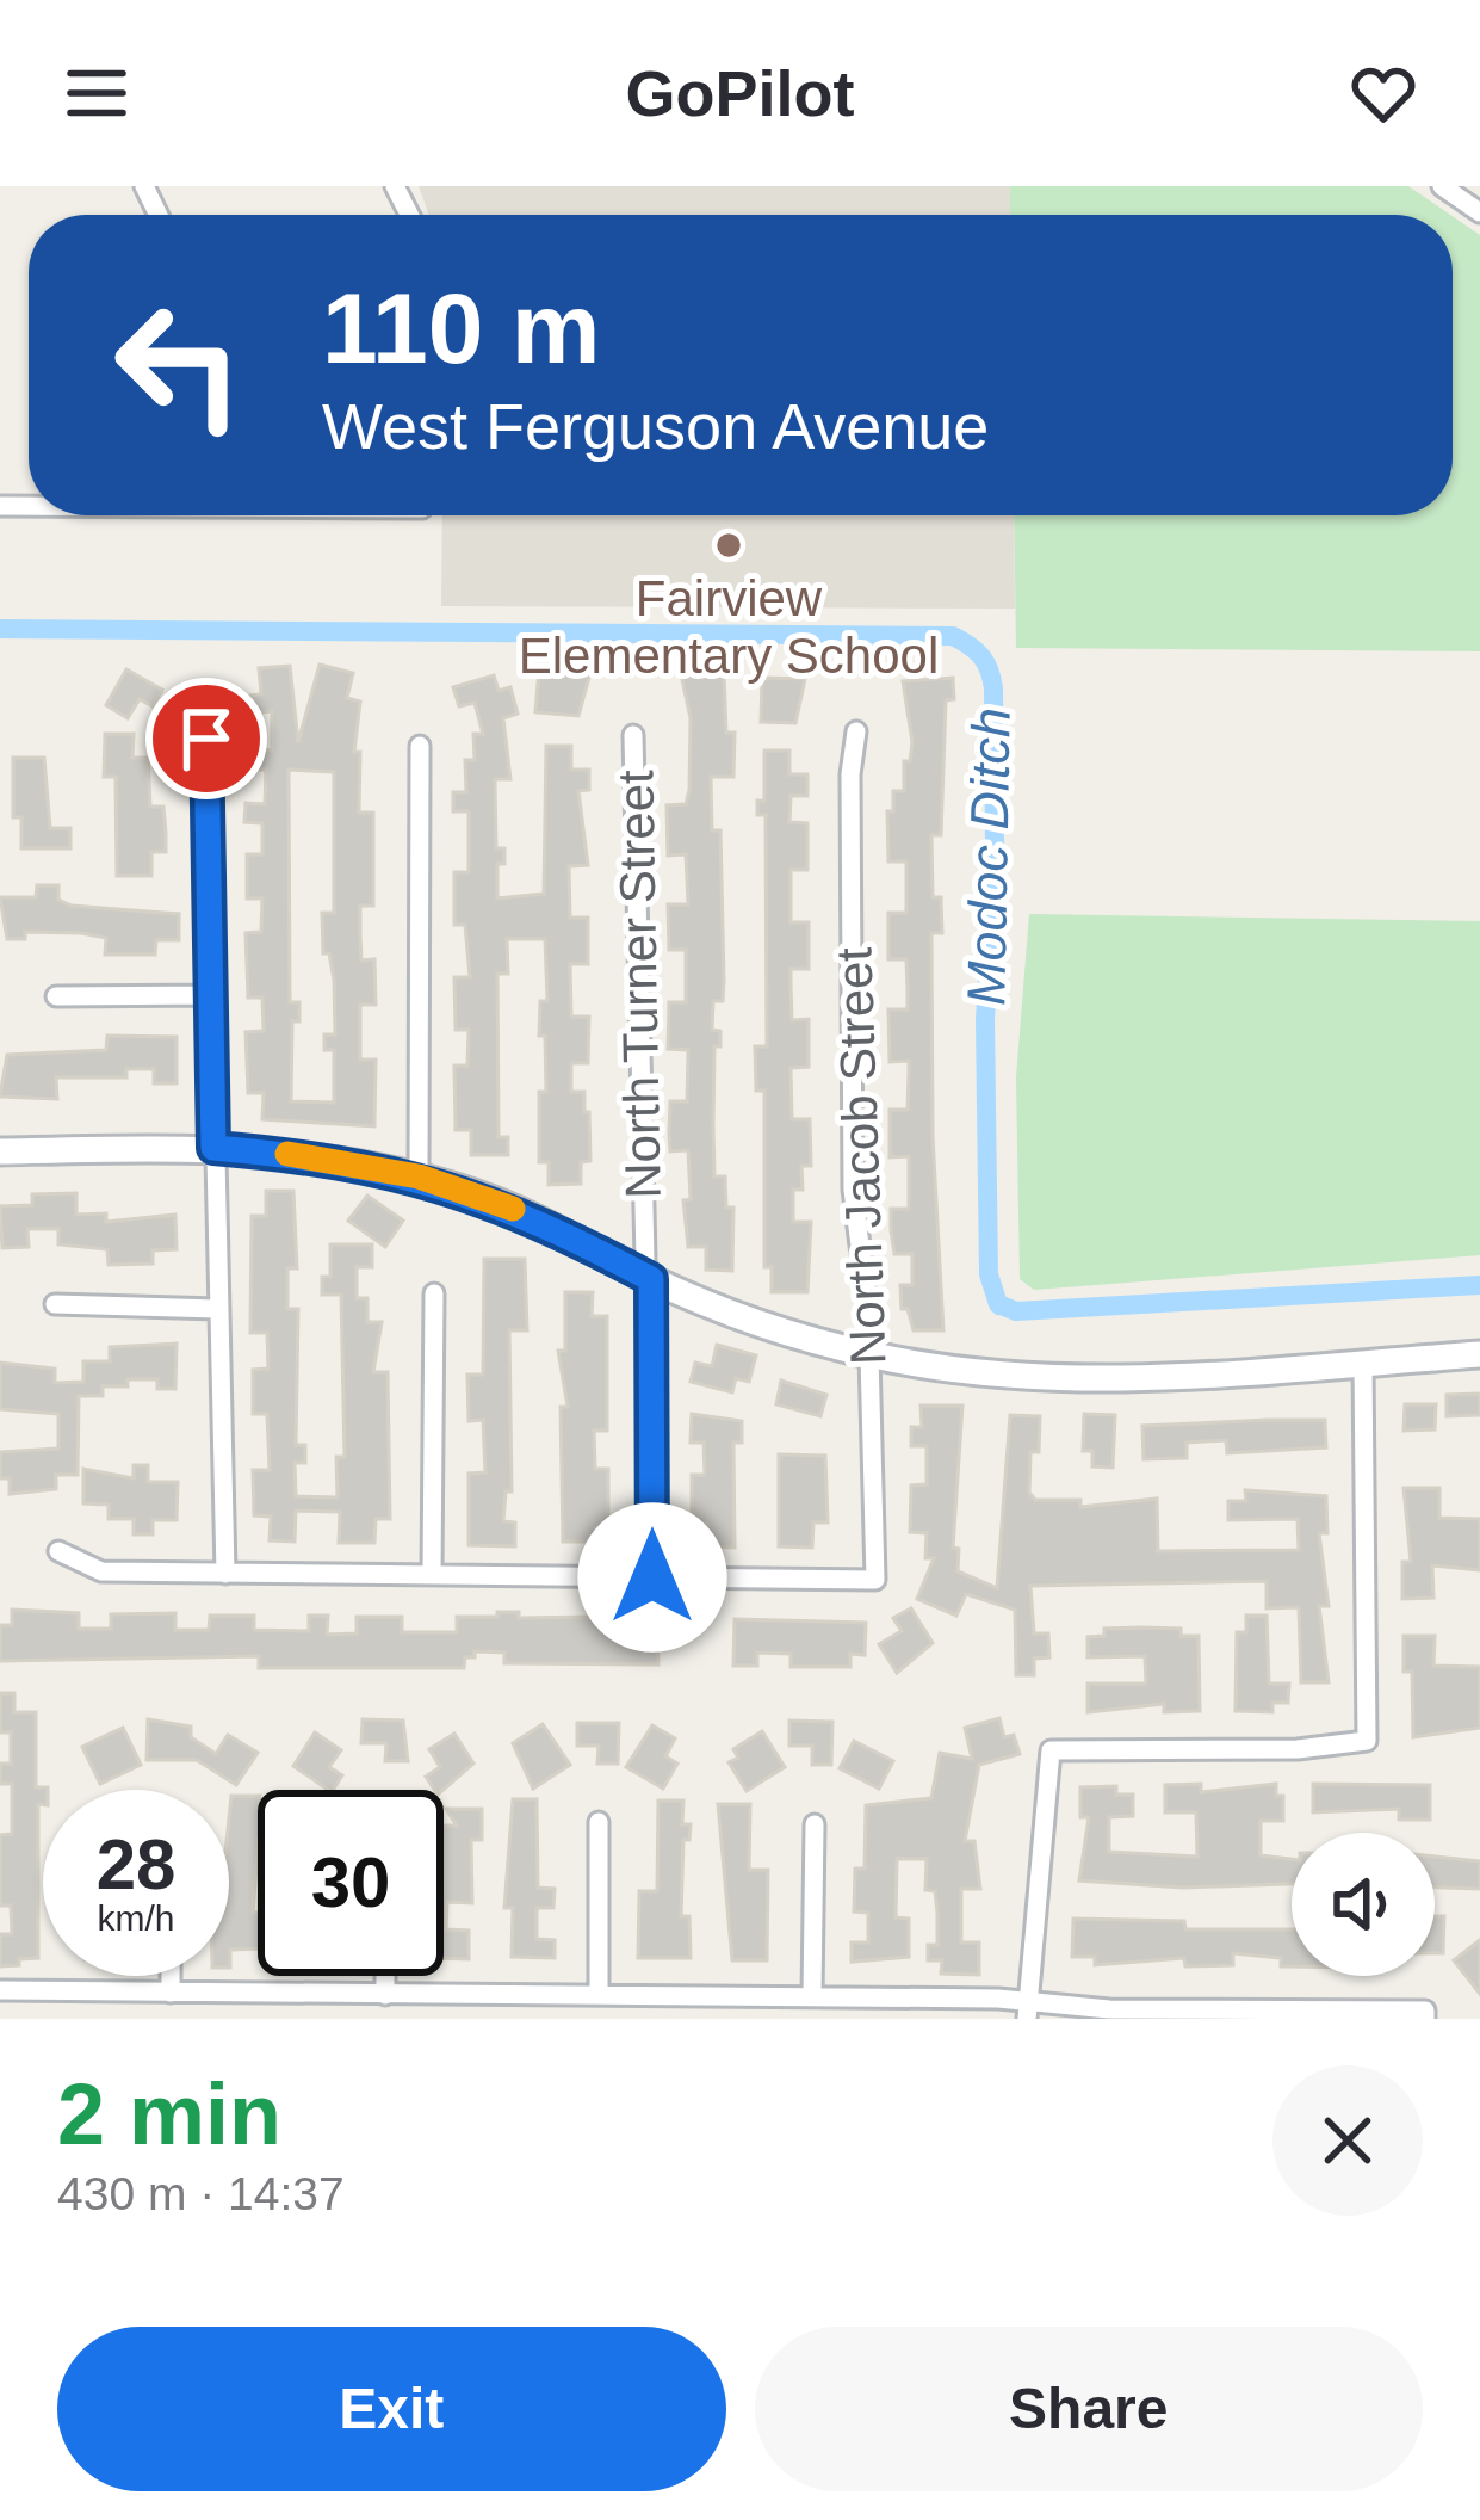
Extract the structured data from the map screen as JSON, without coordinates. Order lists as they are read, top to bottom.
{
  "streets": {
    "street": ["North Turner Street", "North Jacob Street"]
  },
  "crossings": [
    ["North Turner Street", "North Jacob Street"]
  ],
  "water": ["Modoc Ditch"],
  "places": ["Fairview Elementary School"],
  "page": {
    "header": "GoPilot",
    "turn": ["110 m", "West Ferguson Avenue"],
    "speed": "28 km/h",
    "limit": "30",
    "heading": ["2 min", "430 m · 14:37"],
    "buttons": ["Exit", "Share"]
  }
}
